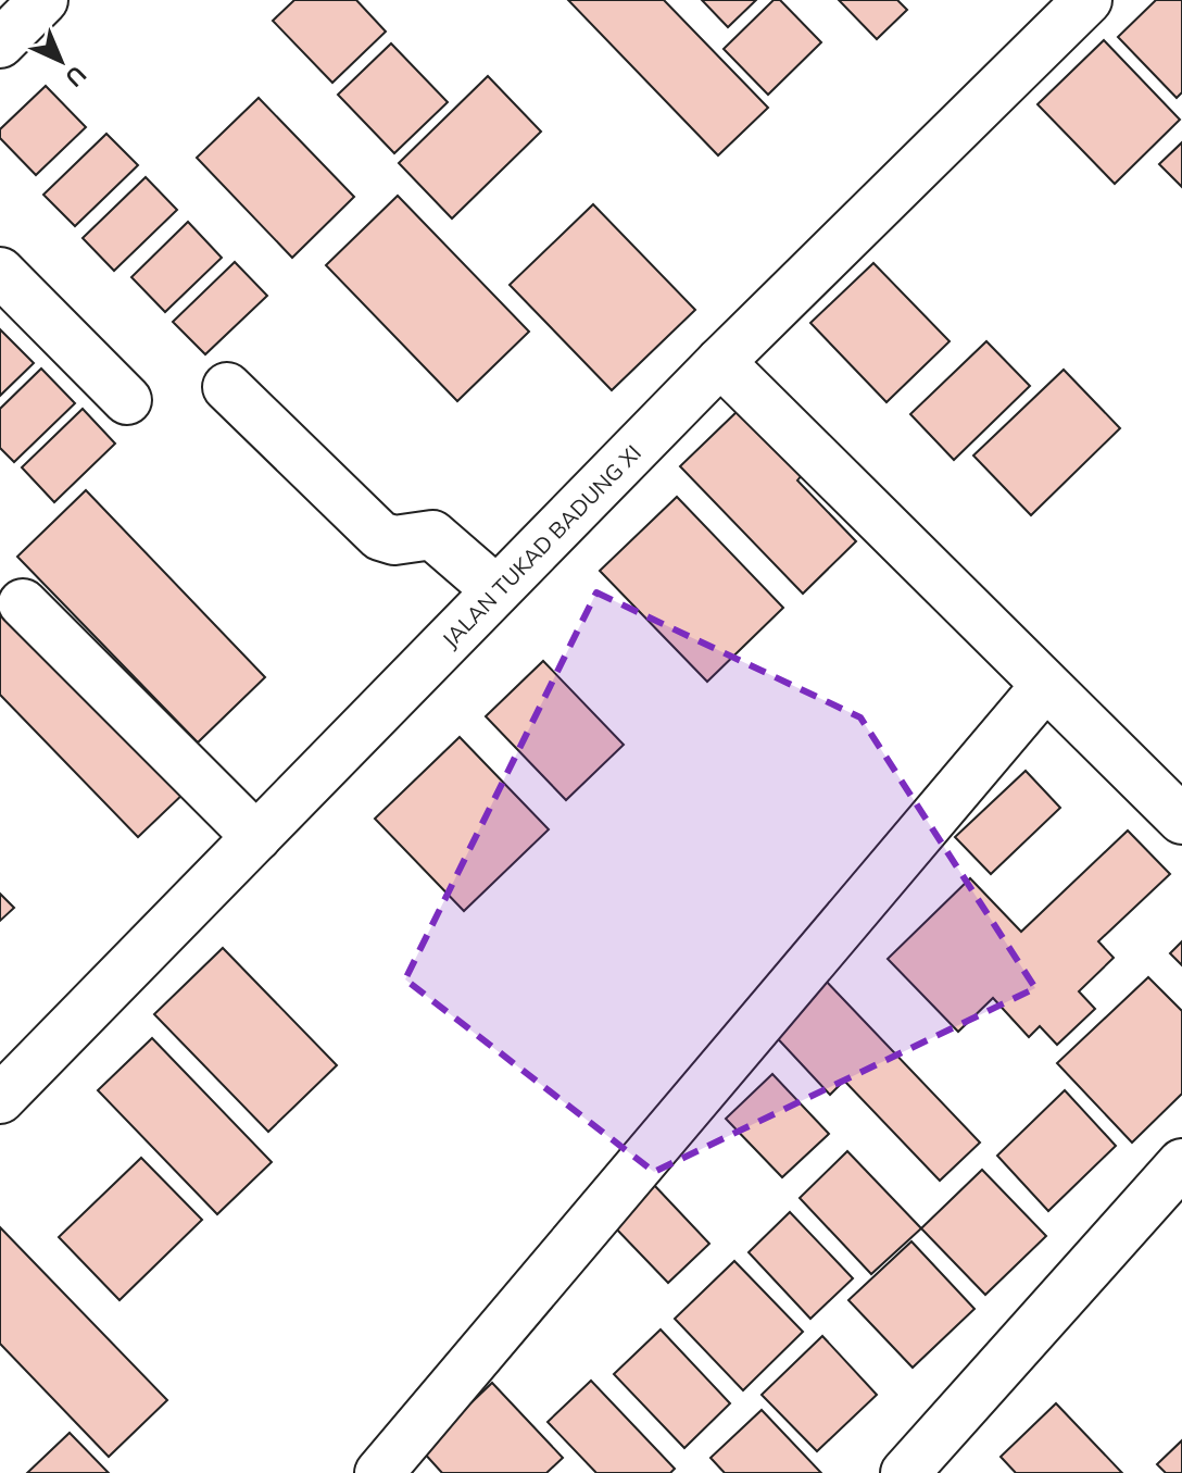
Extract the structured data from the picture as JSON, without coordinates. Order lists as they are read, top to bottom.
{
  "streets": {
    "street": ["JALAN TUKAD BADUNG XI"]
  },
  "north": "bottom right"
}
